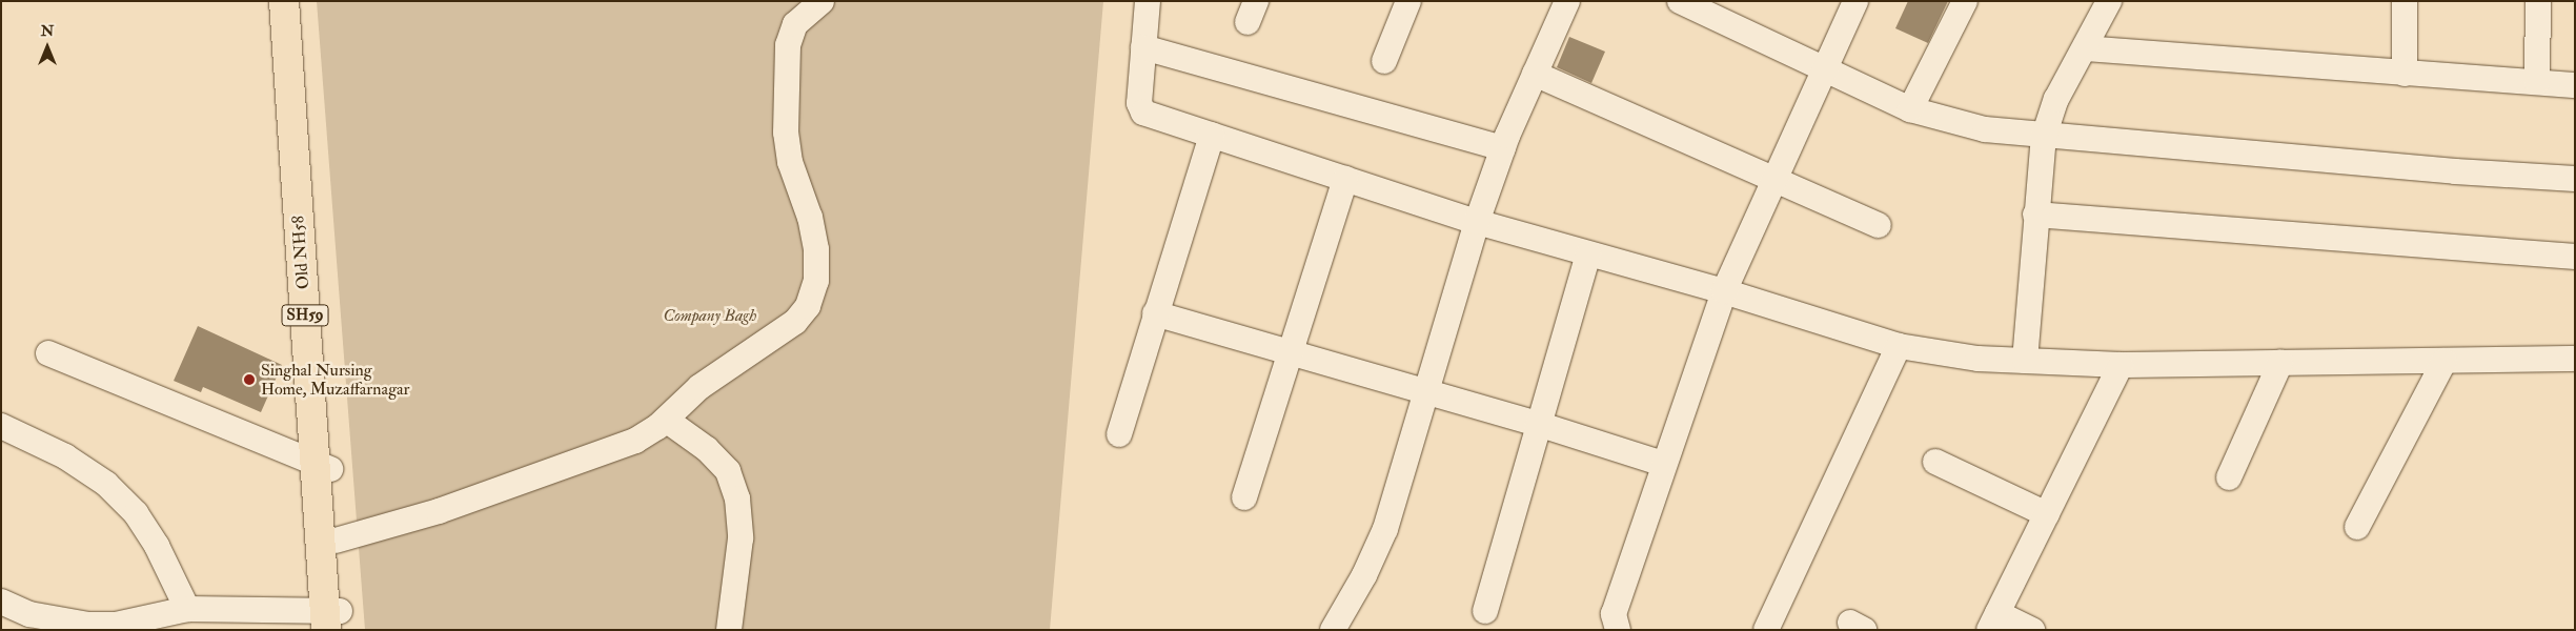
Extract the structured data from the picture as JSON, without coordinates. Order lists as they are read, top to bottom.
{
  "streets": {
    "main road": ["Old NH58", "SH59"]
  },
  "parks": ["Company Bagh"],
  "places": ["Singhal Nursing Home, Muzaffarnagar"],
  "north": "top"
}
